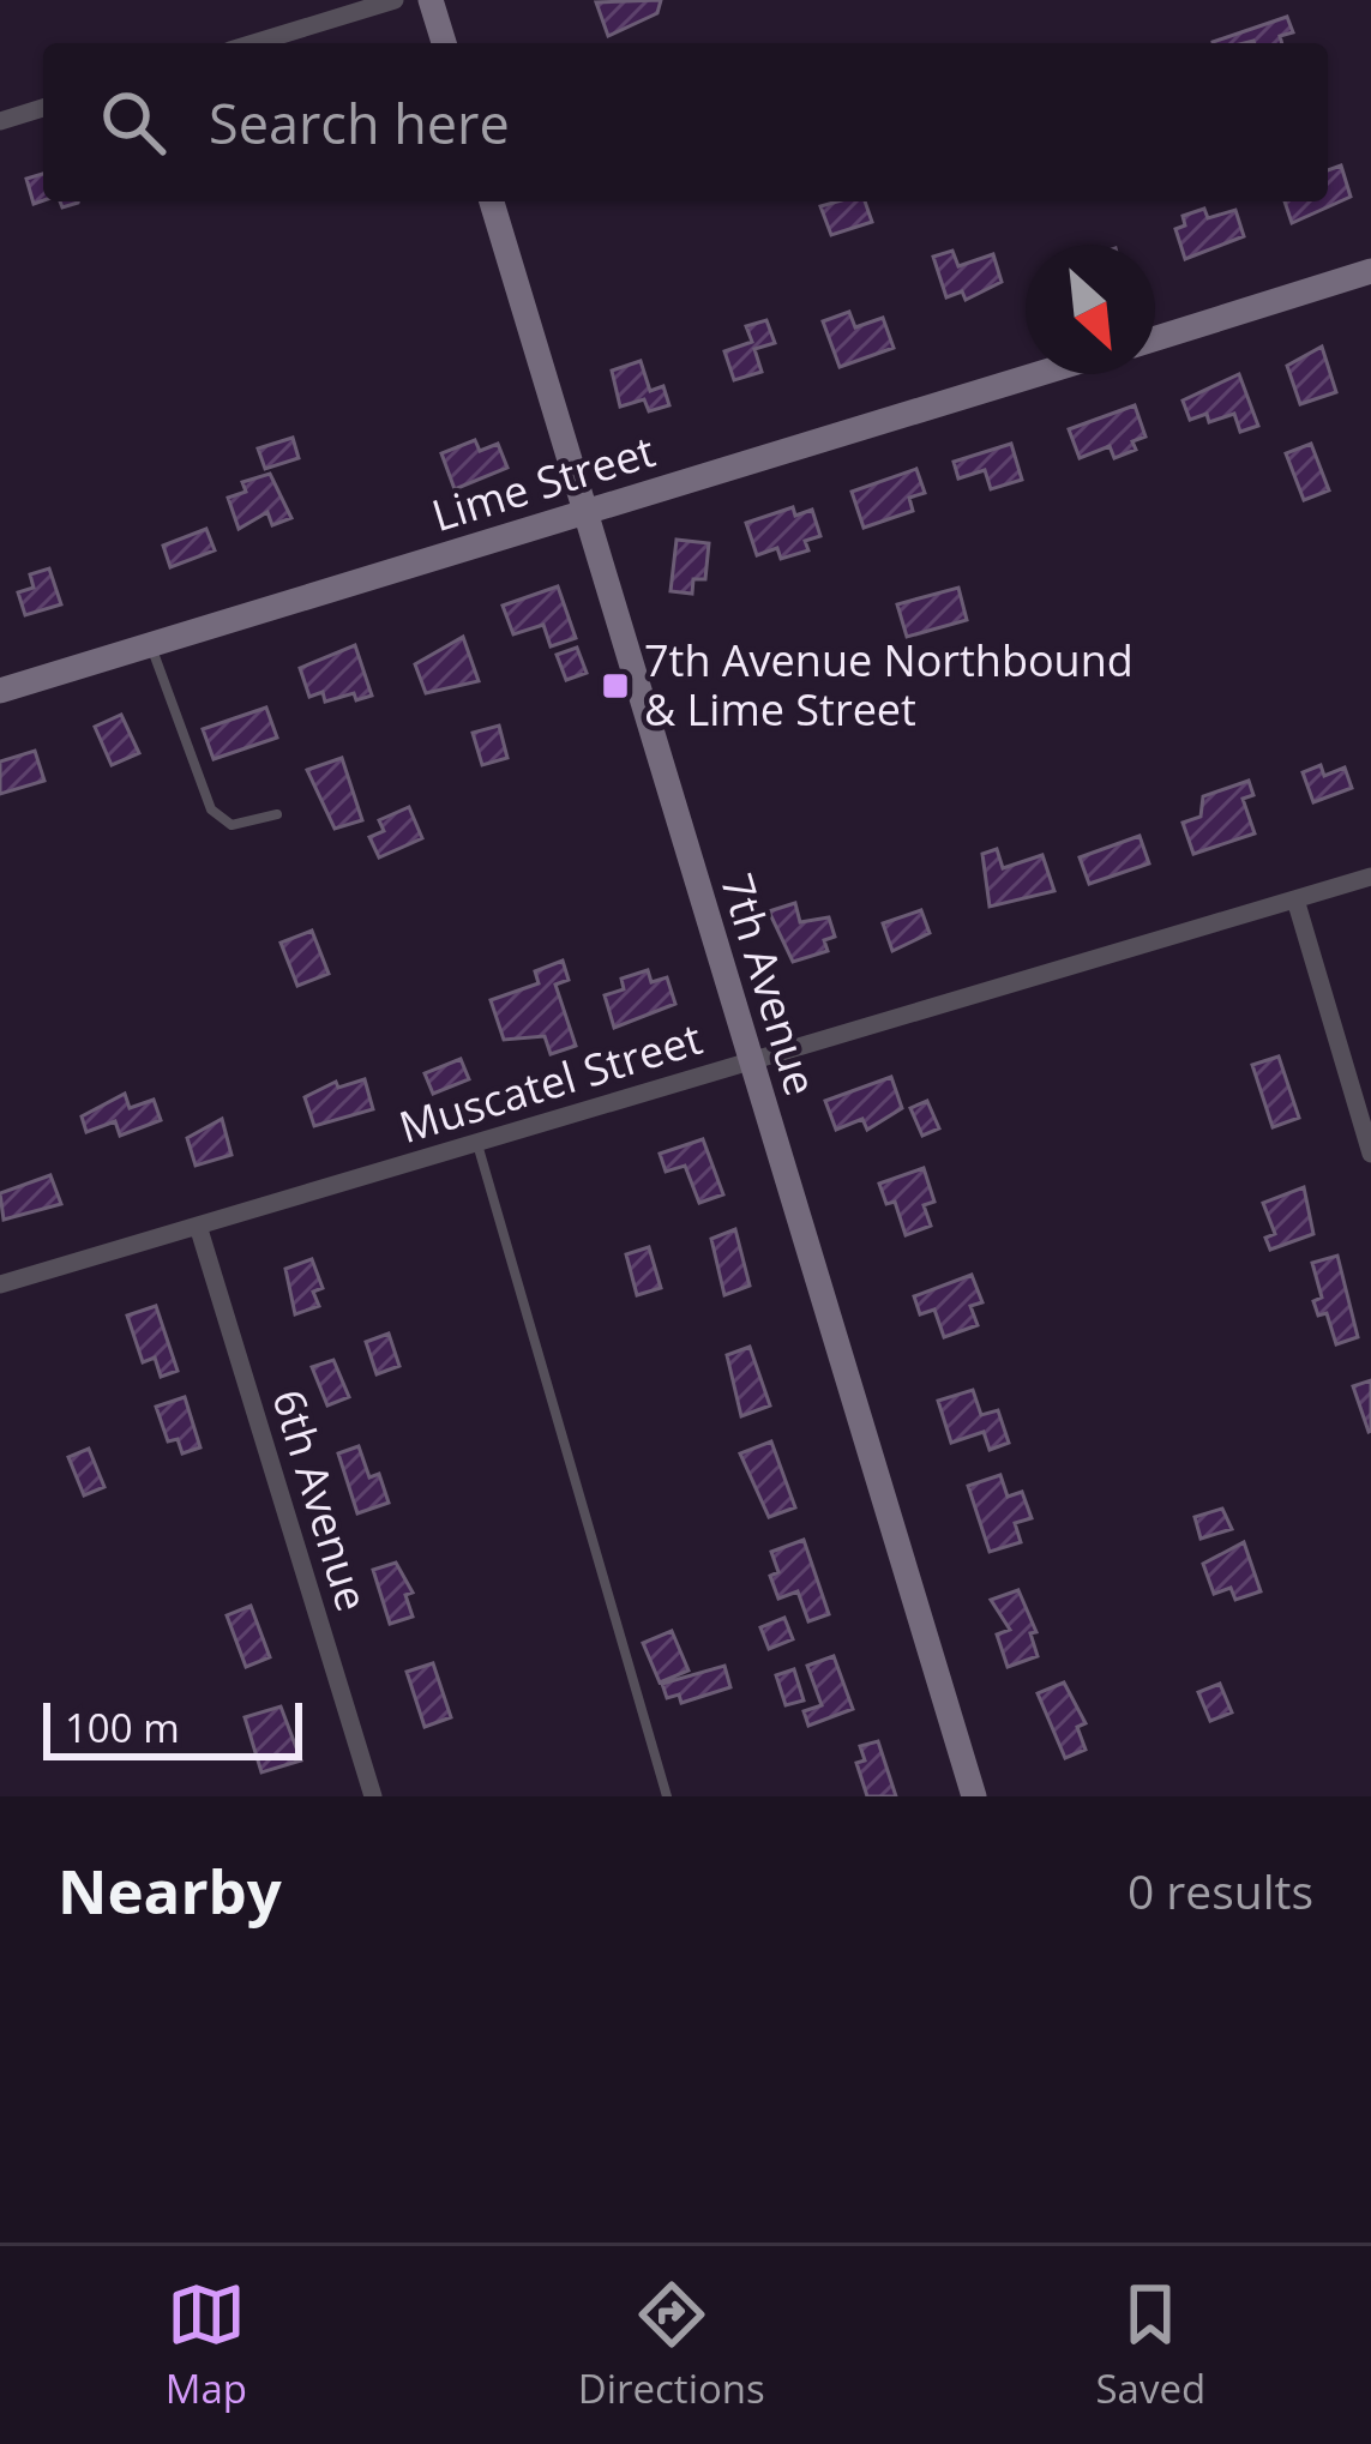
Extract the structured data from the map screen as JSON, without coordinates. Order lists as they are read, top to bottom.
{
  "streets": {
    "street": [
      "Lime Street",
      "7th Avenue",
      "Muscatel Street",
      "6th Avenue"
    ]
  },
  "crossings": [
    ["Lime Street", "7th Avenue"],
    ["7th Avenue", "Muscatel Street"],
    ["Muscatel Street", "6th Avenue"]
  ],
  "places": {
    "transit": ["7th Avenue Northbound & Lime Street"]
  },
  "scale_bar": "100 m",
  "north": "bottom right",
  "page": {
    "search": "Search here",
    "scale": "100 m",
    "heading": ["Nearby", "0 results"],
    "nav": ["Map", "Directions", "Saved"]
  }
}
